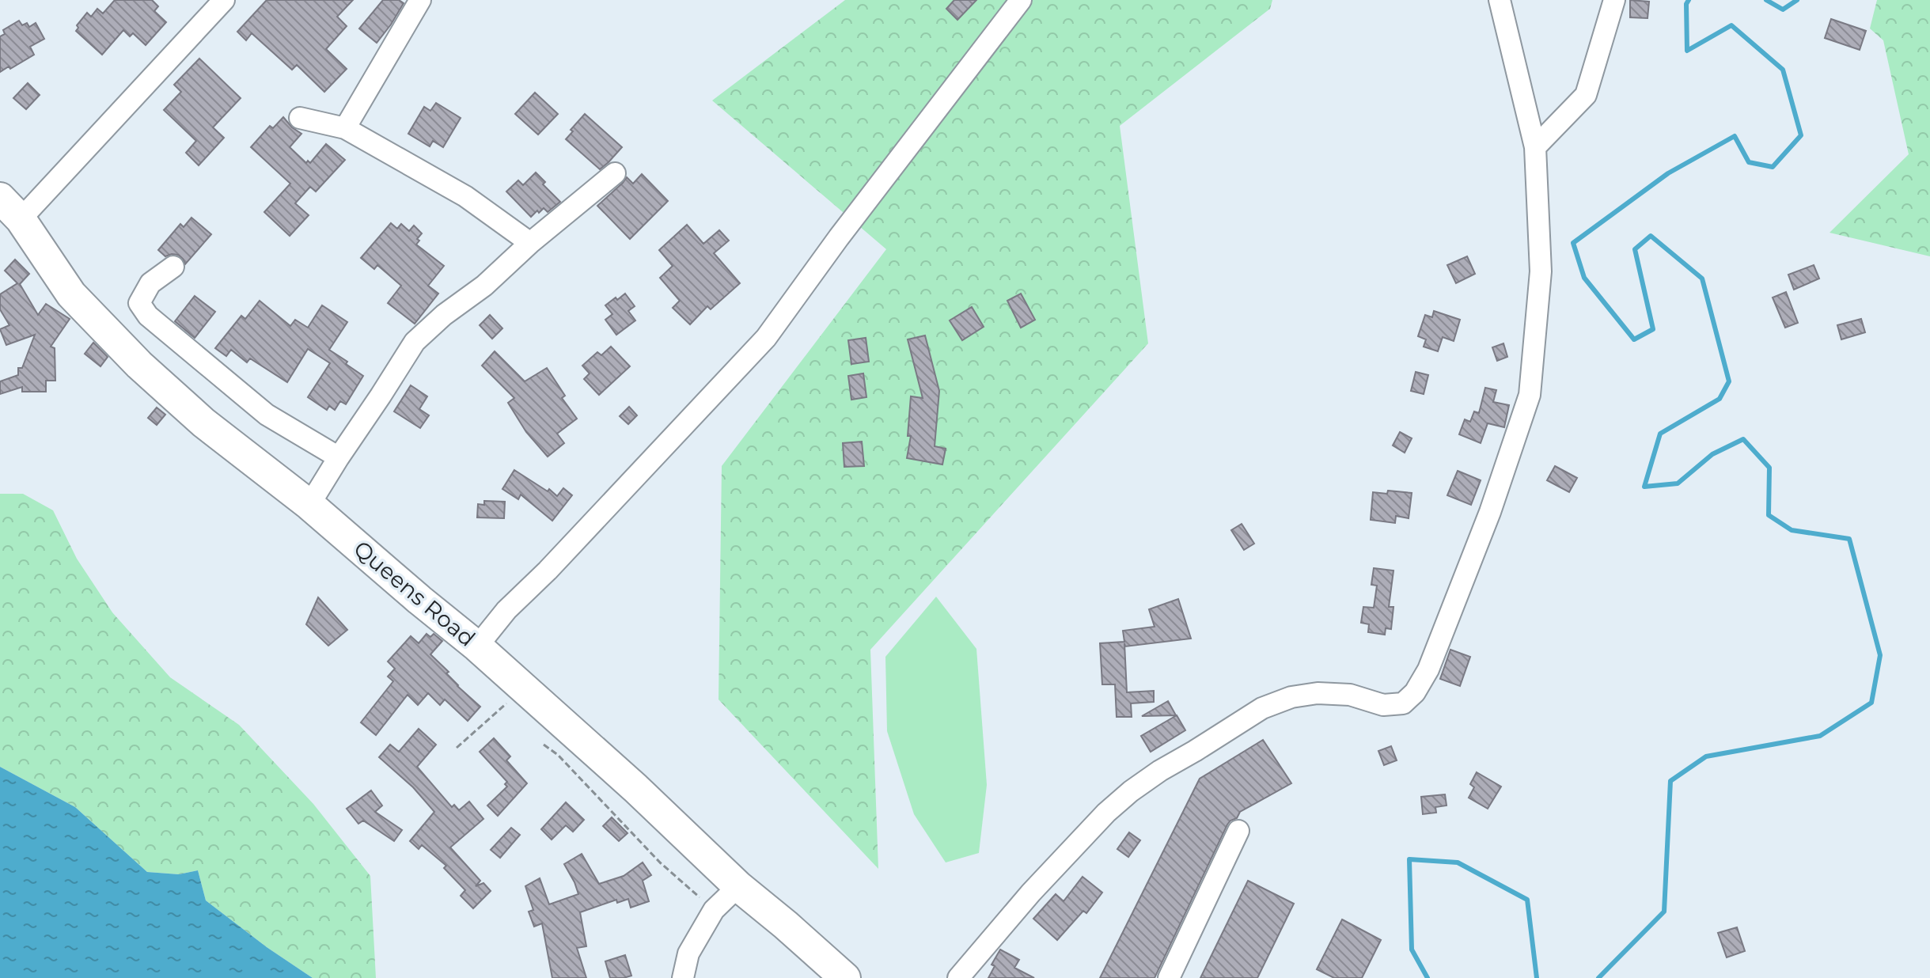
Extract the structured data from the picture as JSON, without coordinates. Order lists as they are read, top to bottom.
{
  "streets": {
    "highway": ["Queens Road"]
  }
}
